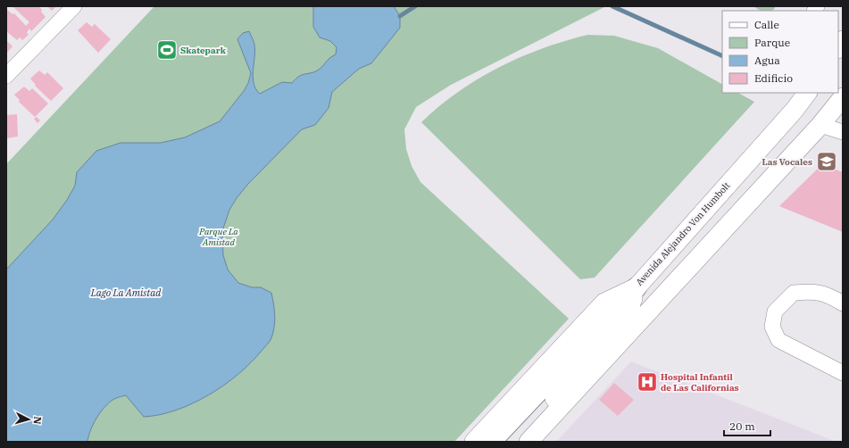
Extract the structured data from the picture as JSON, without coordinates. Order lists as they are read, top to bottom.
{
  "streets": {
    "main road": ["Avenida Alejandro Von Humbolt"]
  },
  "water": ["Lago La Amistad"],
  "parks": ["Parque La Amistad"],
  "places": {
    "sports": ["Skatepark"],
    "school or university": ["Las Vocales"],
    "hospital": ["Hospital Infantil de Las Californias"]
  },
  "legend": [
    "Calle",
    "Parque",
    "Agua",
    "Edificio"
  ],
  "scale_bar": "20 m",
  "north": "right"
}
